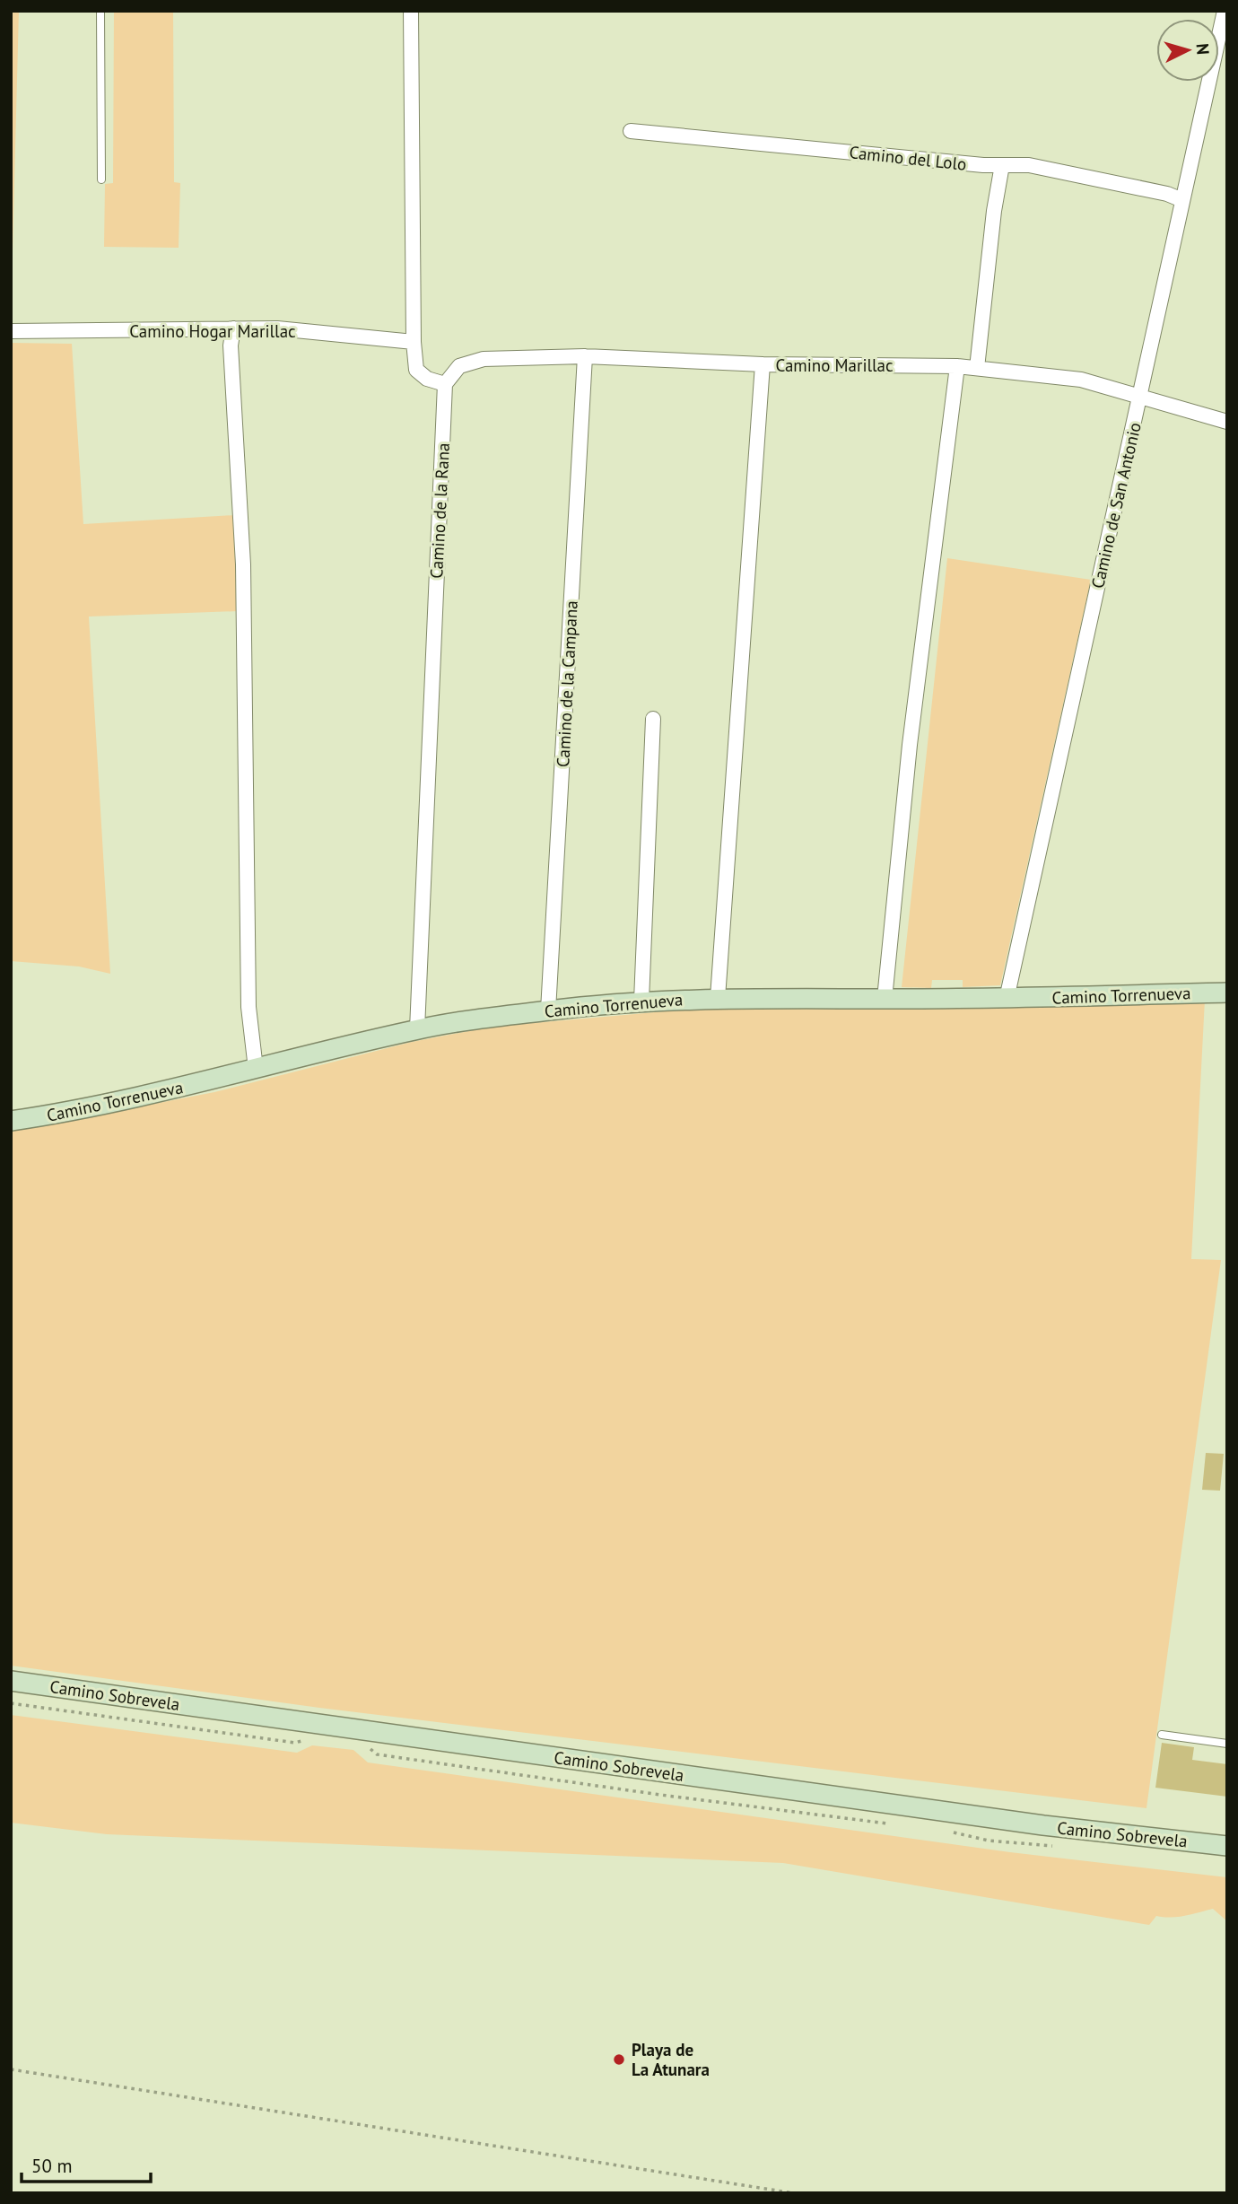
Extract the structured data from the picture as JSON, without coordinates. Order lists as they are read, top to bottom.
{
  "streets": {
    "street": [
      "Camino del Lolo",
      "Camino Hogar Marillac",
      "Camino Marillac",
      "Camino de San Antonio",
      "Camino de la Rana",
      "Camino de la Campana",
      "Camino Torrenueva",
      "Camino Sobrevela"
    ]
  },
  "crossings": [
    ["Camino del Lolo", "Camino de San Antonio"],
    ["Camino Marillac", "Camino de San Antonio"],
    ["Camino Marillac", "Camino de la Rana"],
    ["Camino Marillac", "Camino de la Campana"],
    ["Camino de San Antonio", "Camino Torrenueva"],
    ["Camino de la Rana", "Camino Torrenueva"],
    ["Camino de la Campana", "Camino Torrenueva"]
  ],
  "places": ["Playa de La Atunara"],
  "scale_bar": "50 m",
  "north": "right"
}
